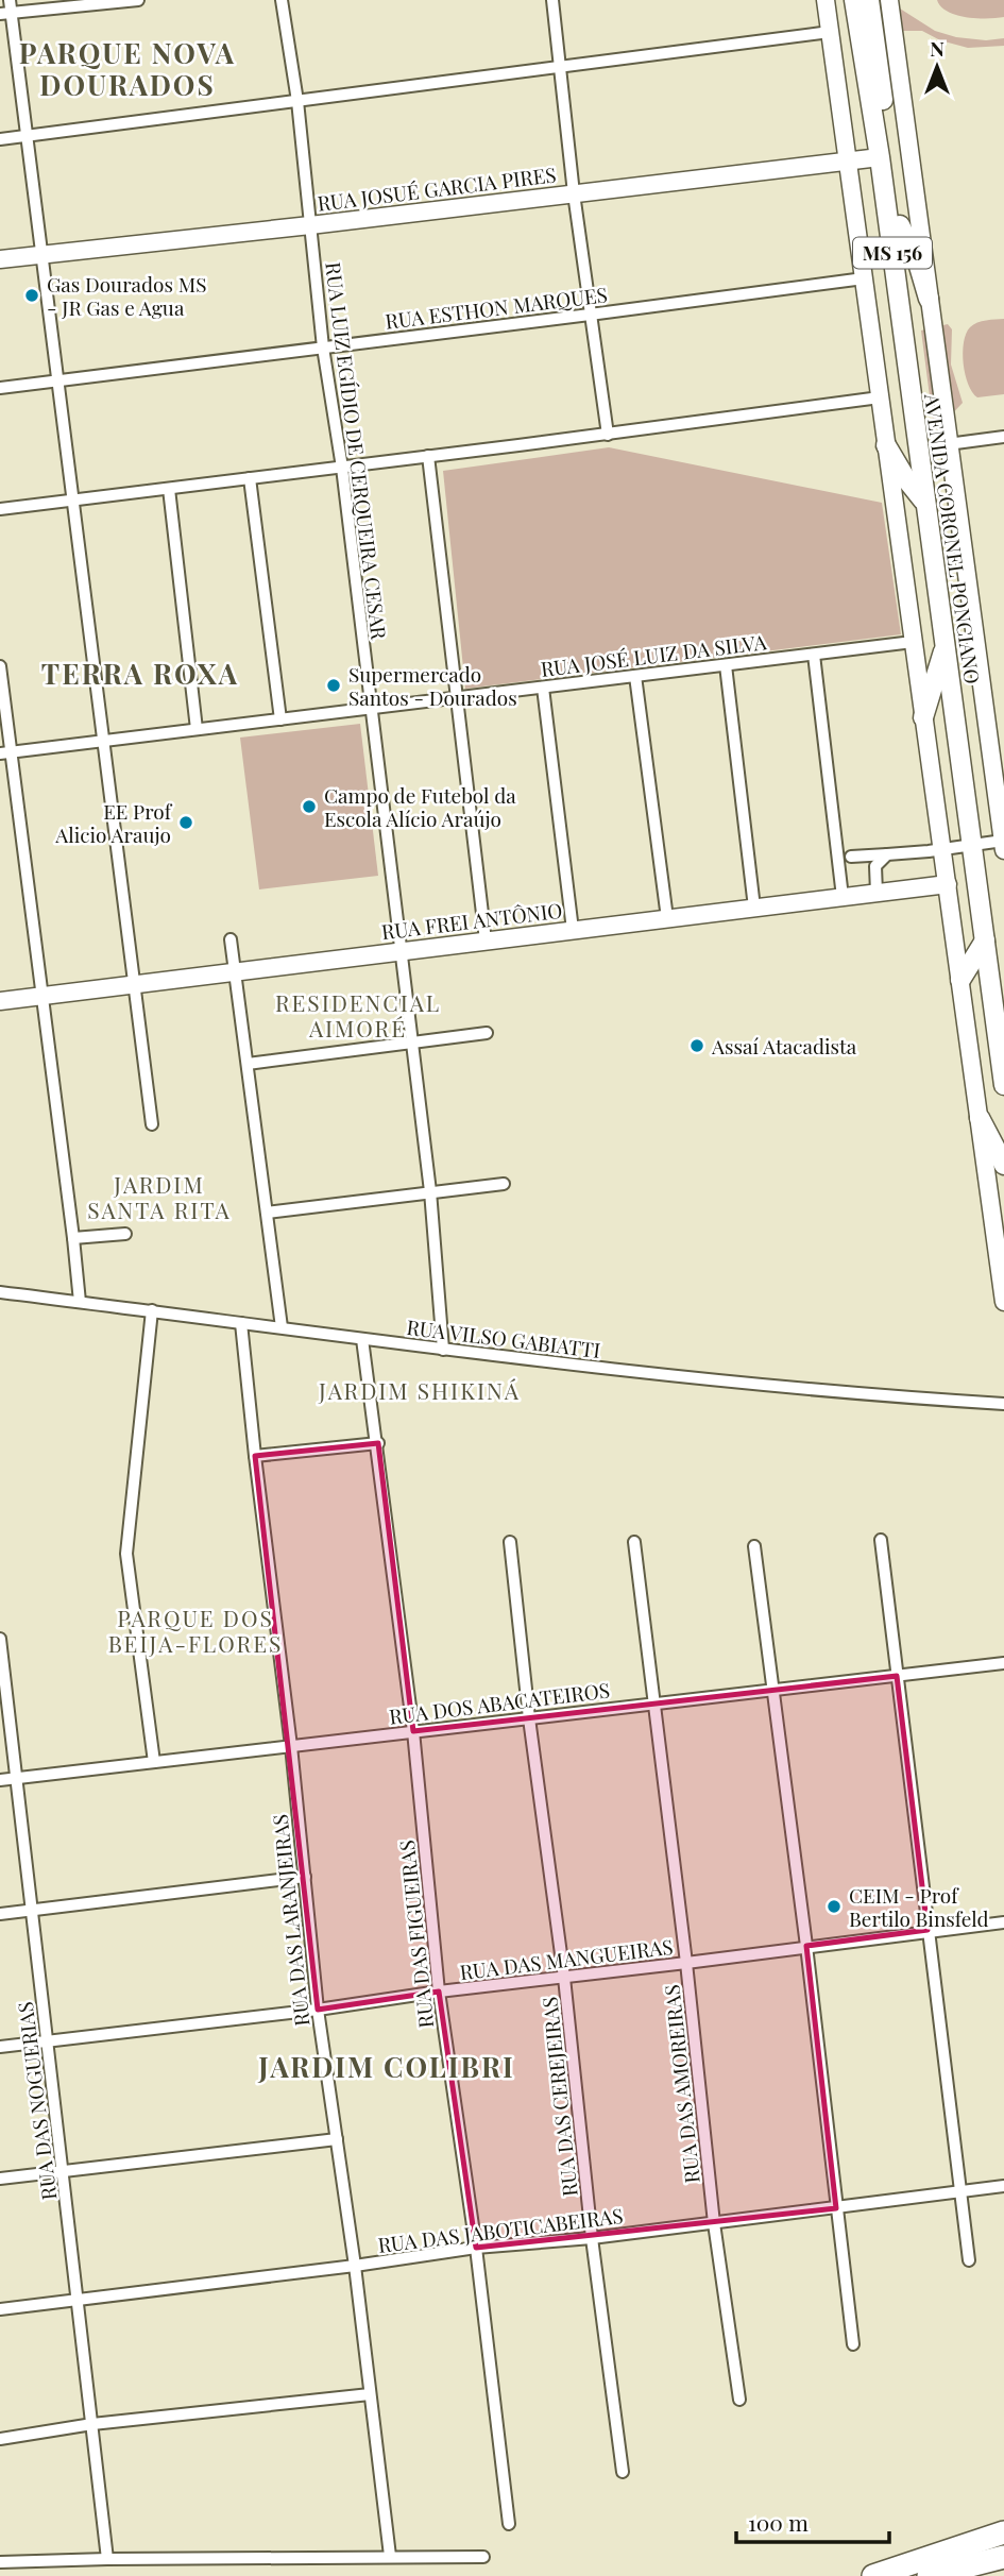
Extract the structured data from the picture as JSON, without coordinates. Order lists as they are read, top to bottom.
{
  "streets": {
    "main road": [
      "RUA JOSUÉ GARCIA PIRES",
      "MS 156",
      "AVENIDA CORONEL PONCIANO",
      "RUA FREI ANTÔNIO"
    ],
    "street": [
      "RUA ESTHON MARQUES",
      "RUA LUIZ EGÍDIO DE CERQUEIRA CESAR",
      "RUA JOSÉ LUIZ DA SILVA",
      "RUA VILSO GABIATTI",
      "RUA DOS ABACATEIROS",
      "RUA DAS LARANJEIRAS",
      "RUA DAS FIGUEIRAS",
      "RUA DAS MANGUEIRAS",
      "RUA DAS AMOREIRAS",
      "RUA DAS CEREJEIRAS",
      "RUA DAS NOGUERIAS",
      "RUA DAS JABOTICABEIRAS"
    ]
  },
  "crossings": [
    ["RUA JOSUÉ GARCIA PIRES", "RUA LUIZ EGÍDIO DE CERQUEIRA CESAR"],
    ["RUA JOSUÉ GARCIA PIRES", "AVENIDA CORONEL PONCIANO"],
    ["RUA ESTHON MARQUES", "RUA LUIZ EGÍDIO DE CERQUEIRA CESAR"],
    ["RUA LUIZ EGÍDIO DE CERQUEIRA CESAR", "RUA JOSÉ LUIZ DA SILVA"],
    ["RUA LUIZ EGÍDIO DE CERQUEIRA CESAR", "RUA FREI ANTÔNIO"],
    ["RUA LUIZ EGÍDIO DE CERQUEIRA CESAR", "RUA VILSO GABIATTI"],
    ["RUA VILSO GABIATTI", "RUA DAS LARANJEIRAS"],
    ["RUA VILSO GABIATTI", "RUA DAS FIGUEIRAS"],
    ["RUA DOS ABACATEIROS", "RUA DAS LARANJEIRAS"],
    ["RUA DOS ABACATEIROS", "RUA DAS FIGUEIRAS"],
    ["RUA DOS ABACATEIROS", "RUA DAS AMOREIRAS"],
    ["RUA DOS ABACATEIROS", "RUA DAS CEREJEIRAS"],
    ["RUA DOS ABACATEIROS", "RUA DAS NOGUERIAS"],
    ["RUA DAS LARANJEIRAS", "RUA DAS MANGUEIRAS"],
    ["RUA DAS LARANJEIRAS", "RUA DAS JABOTICABEIRAS"],
    ["RUA DAS FIGUEIRAS", "RUA DAS MANGUEIRAS"],
    ["RUA DAS FIGUEIRAS", "RUA DAS JABOTICABEIRAS"],
    ["RUA DAS MANGUEIRAS", "RUA DAS AMOREIRAS"],
    ["RUA DAS MANGUEIRAS", "RUA DAS CEREJEIRAS"],
    ["RUA DAS MANGUEIRAS", "RUA DAS NOGUERIAS"],
    ["RUA DAS AMOREIRAS", "RUA DAS JABOTICABEIRAS"],
    ["RUA DAS CEREJEIRAS", "RUA DAS JABOTICABEIRAS"],
    ["RUA DAS NOGUERIAS", "RUA DAS JABOTICABEIRAS"]
  ],
  "districts": [
    "PARQUE NOVA DOURADOS",
    "TERRA ROXA",
    "RESIDENCIAL AIMORÉ",
    "JARDIM SANTA RITA",
    "JARDIM SHIKINÁ",
    "PARQUE DOS BEIJA-FLORES",
    "JARDIM COLIBRI"
  ],
  "places": [
    "Gas Dourados MS - JR Gas e Agua",
    "Supermercado Santos - Dourados",
    "Campo de Futebol da Escola Alício Araújo",
    "EE Prof Alicio Araujo",
    "Assaí Atacadista",
    "CEIM - Prof Bertilo Binsfeld"
  ],
  "scale_bar": "100 m",
  "north": "top"
}
